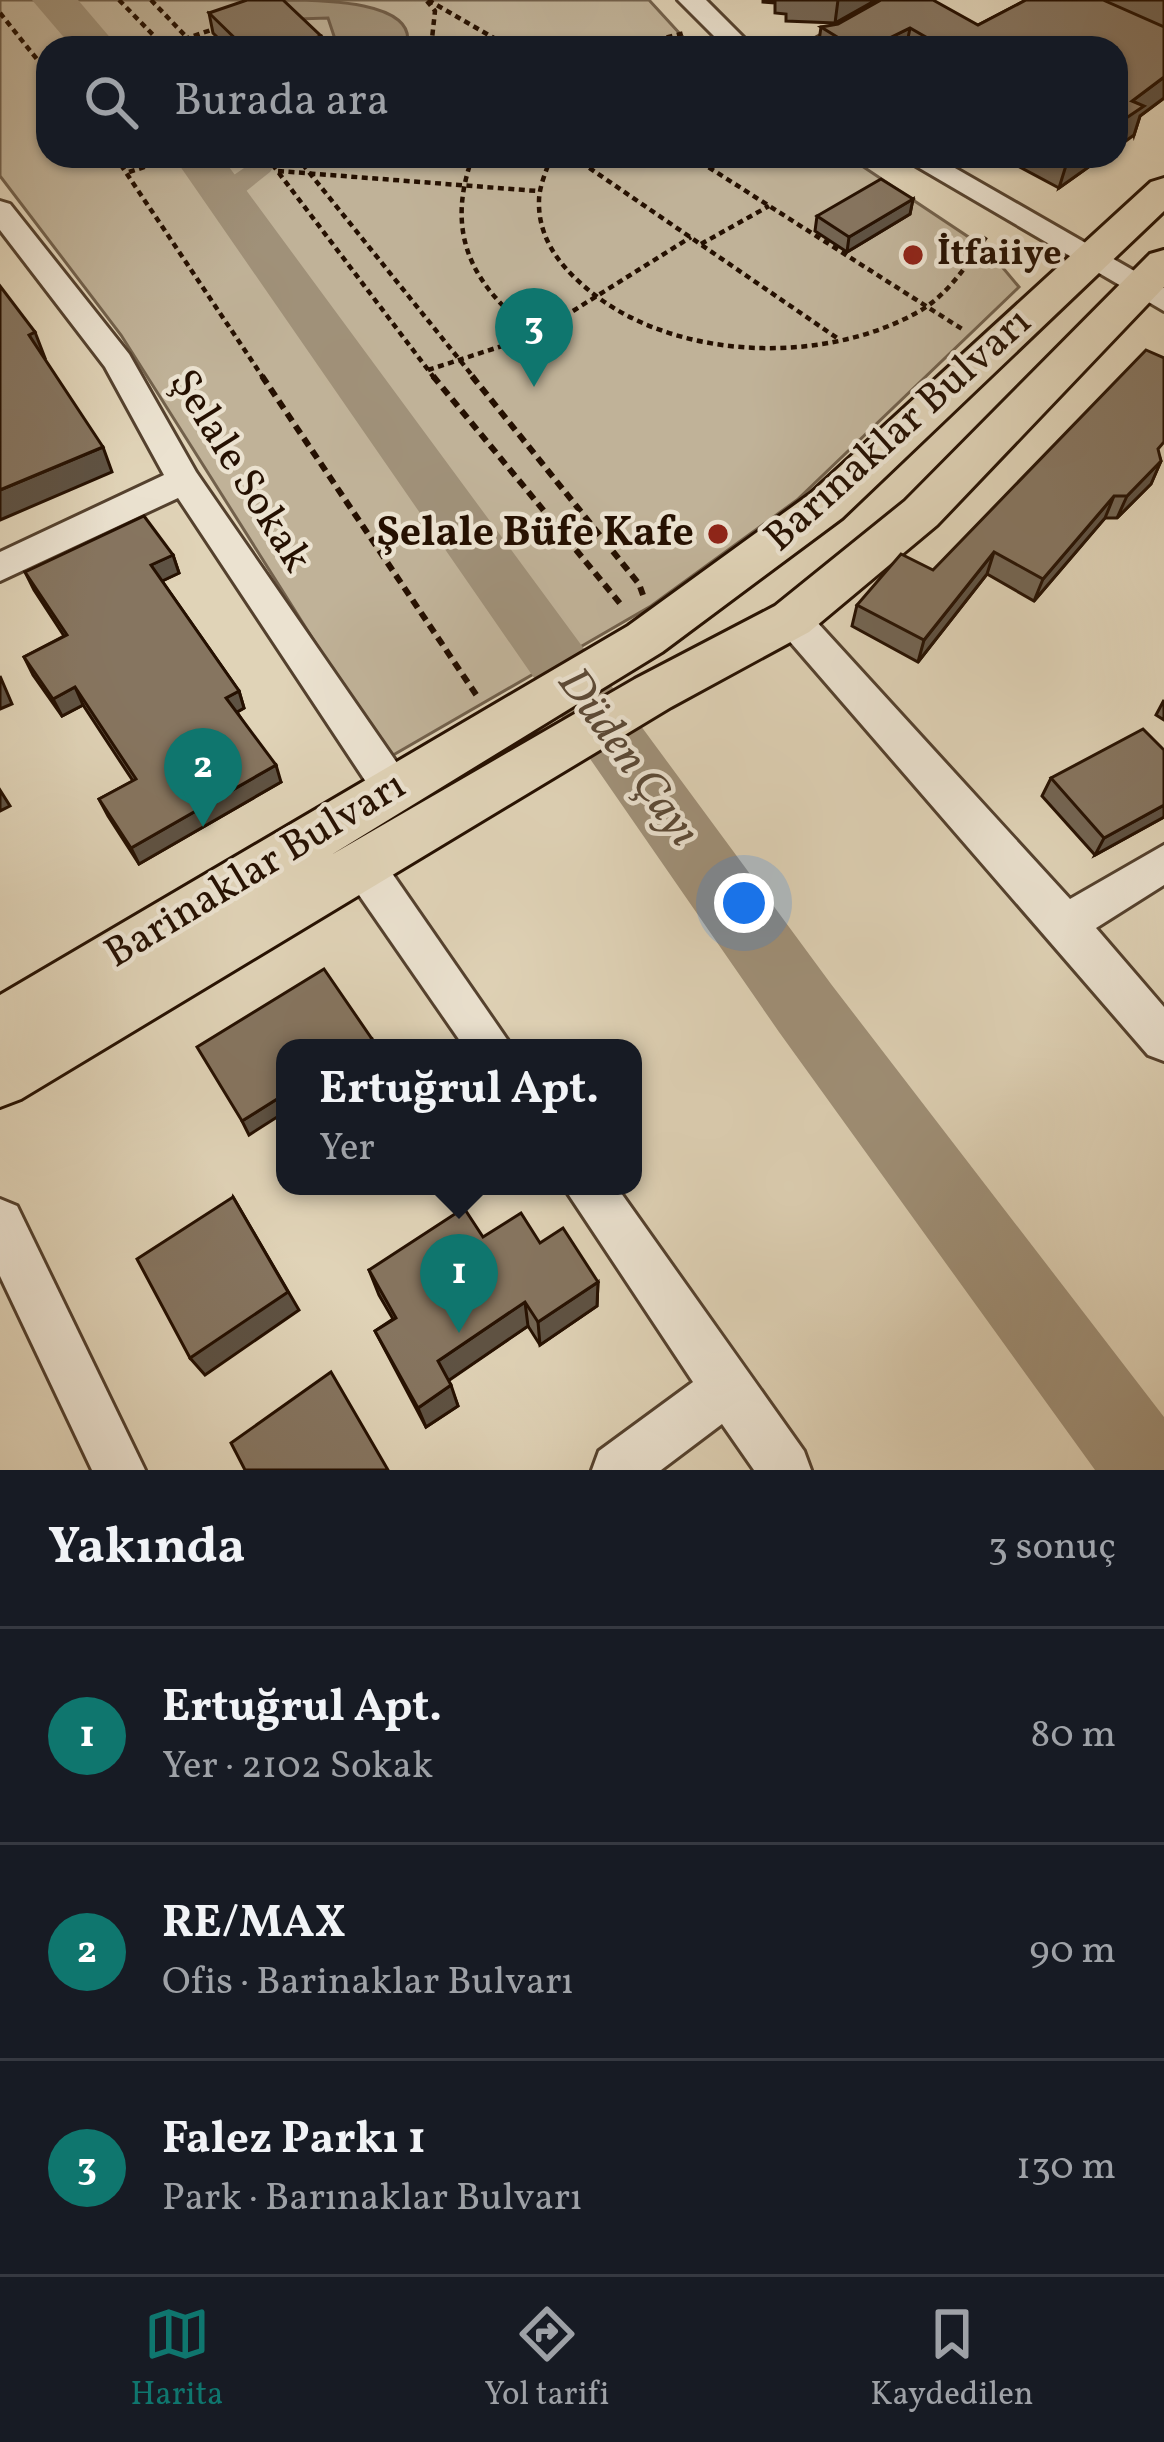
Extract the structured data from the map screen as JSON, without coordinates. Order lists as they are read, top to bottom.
{
  "streets": {
    "main road": ["Barınaklar Bulvarı", "Barinaklar Bulvarı"],
    "street": ["Şelale Sokak"]
  },
  "crossings": [
    ["Şelale Sokak", "Barinaklar Bulvarı"]
  ],
  "water": ["Düden Çayı"],
  "places": ["İtfaiiye", "Şelale Büfe Kafe"],
  "page": {
    "search": "Burada ara",
    "pins": ["3", "2", "1"],
    "popup": ["Ertuğrul Apt.", "Yer"],
    "heading": ["Yakında", "3 sonuç"],
    "list": [
      {
        "mark": "1",
        "name": "Ertuğrul Apt.",
        "note": "Yer · 2102 Sokak",
        "value": "80 m"
      },
      {
        "mark": "2",
        "name": "RE/MAX",
        "note": "Ofis · Barinaklar Bulvarı",
        "value": "90 m"
      },
      {
        "mark": "3",
        "name": "Falez Parkı 1",
        "note": "Park · Barınaklar Bulvarı",
        "value": "130 m"
      }
    ],
    "nav": ["Harita", "Yol tarifi", "Kaydedilen"]
  }
}
